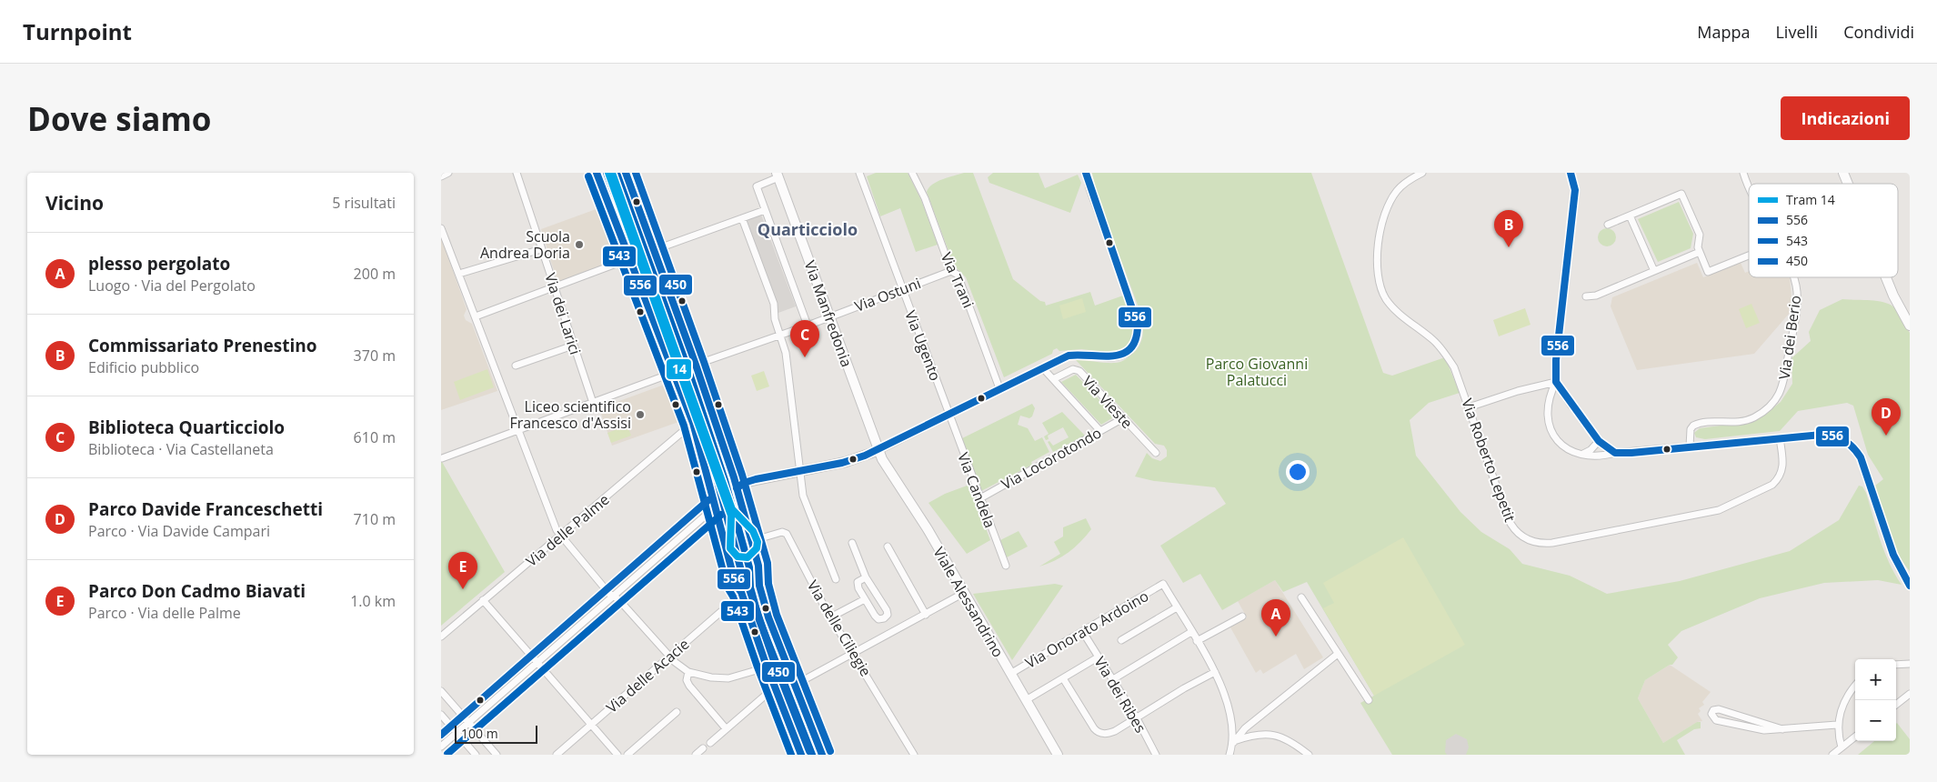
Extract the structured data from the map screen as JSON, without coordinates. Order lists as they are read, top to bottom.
{
  "streets": {
    "street": [
      "Via Trani",
      "Via Ostuni",
      "Via dei Larici",
      "Via Manfredonia",
      "Via dei Berio",
      "Via Ugento",
      "Via Vieste",
      "Via Locorotondo",
      "Via Roberto Lepetit",
      "Via Candela",
      "Via delle Palme",
      "Viale Alessandrino",
      "Via delle Ciliegie",
      "Via Onorato Ardoino",
      "Via delle Acacie",
      "Via dei Ribes"
    ]
  },
  "crossings": [
    ["Via Trani", "Via Ostuni"],
    ["Via Ostuni", "Via Manfredonia"],
    ["Via Ostuni", "Via Ugento"],
    ["Via Manfredonia", "Viale Alessandrino"],
    ["Via Ugento", "Via Candela"],
    ["Via Vieste", "Via Locorotondo"],
    ["Via Locorotondo", "Via Candela"],
    ["Viale Alessandrino", "Via Onorato Ardoino"]
  ],
  "districts": ["Quarticciolo"],
  "parks": ["Parco Giovanni Palatucci"],
  "places": ["Scuola Andrea Doria", "Liceo scientifico Francesco d'Assisi"],
  "lines": [
    "tram line 14",
    "transit line 556",
    "transit line 450",
    "transit line 543"
  ],
  "legend": [
    "Tram 14",
    "556",
    "543",
    "450"
  ],
  "scale_bar": "100 m",
  "page": {
    "header": "Turnpoint",
    "nav": ["Mappa", "Livelli", "Condividi"],
    "buttons": "Indicazioni",
    "title": "Dove siamo",
    "heading": ["Vicino", "5 risultati"],
    "pins": [
      "B",
      "C",
      "D",
      "E",
      "A"
    ],
    "list": [
      {
        "mark": "A",
        "name": "plesso pergolato",
        "note": "Luogo · Via del Pergolato",
        "value": "200 m"
      },
      {
        "mark": "B",
        "name": "Commissariato Prenestino",
        "note": "Edificio pubblico",
        "value": "370 m"
      },
      {
        "mark": "C",
        "name": "Biblioteca Quarticciolo",
        "note": "Biblioteca · Via Castellaneta",
        "value": "610 m"
      },
      {
        "mark": "D",
        "name": "Parco Davide Franceschetti",
        "note": "Parco · Via Davide Campari",
        "value": "710 m"
      },
      {
        "mark": "E",
        "name": "Parco Don Cadmo Biavati",
        "note": "Parco · Via delle Palme",
        "value": "1.0 km"
      }
    ],
    "map_buttons": ["+", "−"],
    "scale": "100 m"
  }
}
